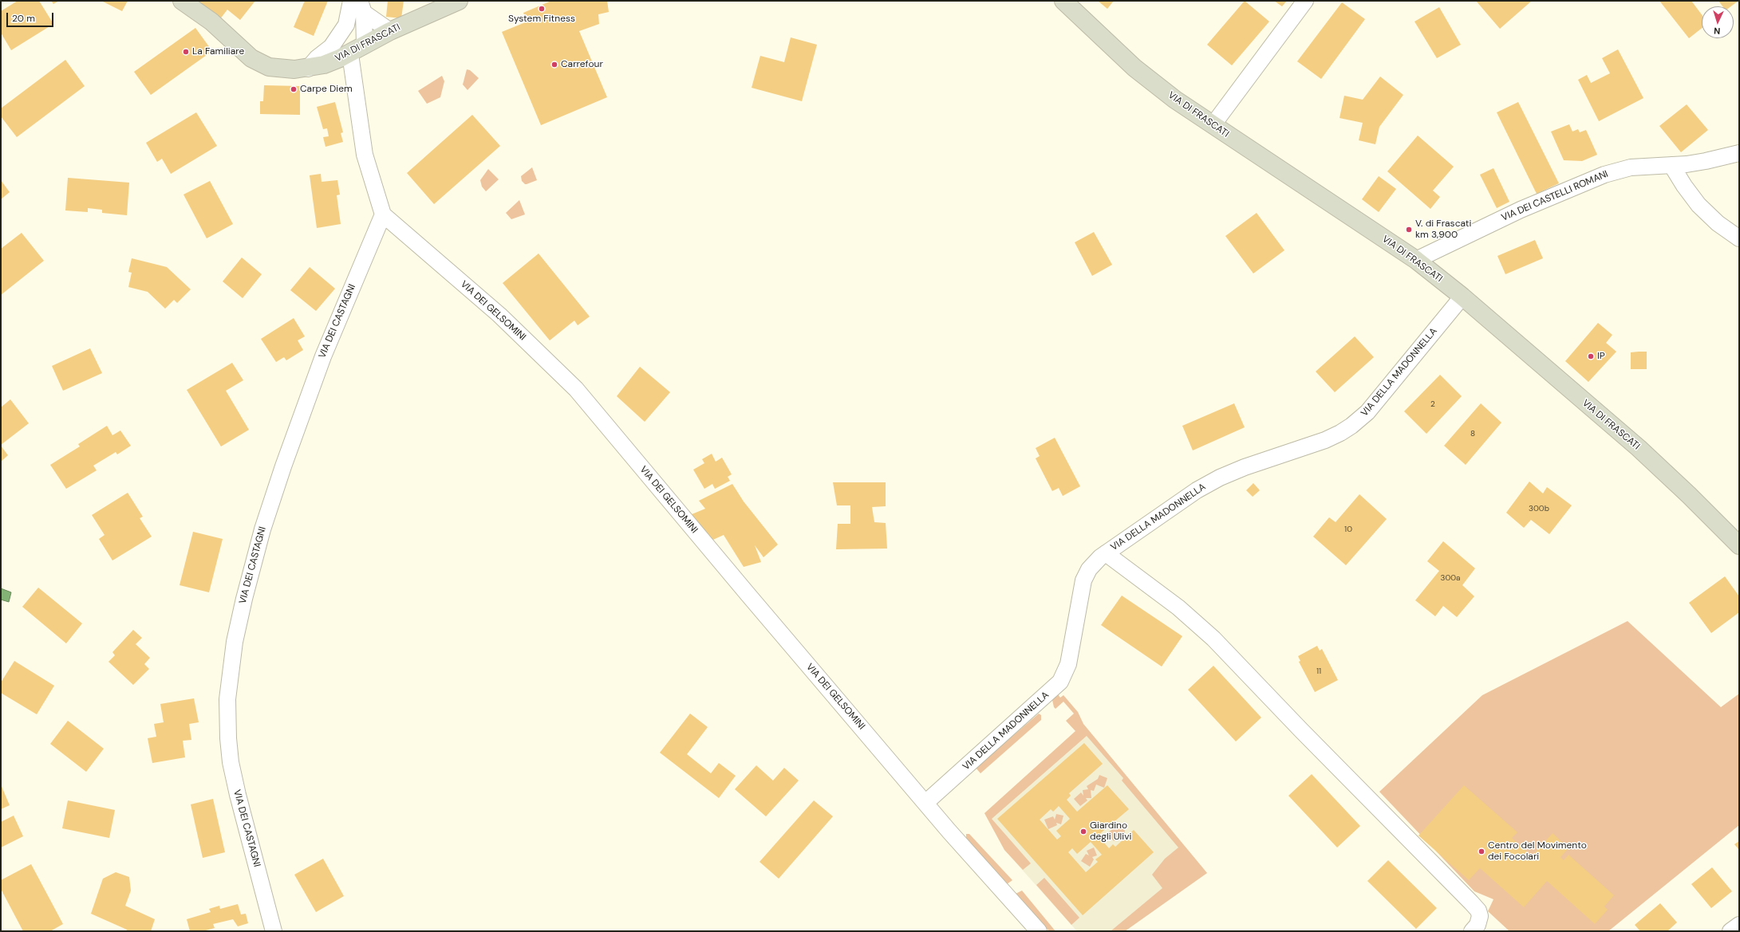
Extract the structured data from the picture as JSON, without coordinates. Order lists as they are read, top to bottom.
{
  "streets": {
    "main road": ["VIA DI FRASCATI"],
    "street": [
      "VIA DEI CASTELLI ROMANI",
      "VIA DEI GELSOMINI",
      "VIA DEI CASTAGNI",
      "VIA DELLA MADONNELLA"
    ]
  },
  "crossings": [
    ["VIA DI FRASCATI", "VIA DEI CASTELLI ROMANI"],
    ["VIA DI FRASCATI", "VIA DELLA MADONNELLA"],
    ["VIA DEI GELSOMINI", "VIA DEI CASTAGNI"],
    ["VIA DEI GELSOMINI", "VIA DELLA MADONNELLA"]
  ],
  "places": [
    "System Fitness",
    "La Familiare",
    "Carrefour",
    "Carpe Diem",
    "V. di Frascati km 3,900",
    "IP",
    "Giardino degli Ulivi",
    "Centro del Movimento dei Focolari"
  ],
  "house_numbers": [
    "2",
    "8",
    "300b",
    "10",
    "300a",
    "11"
  ],
  "scale_bar": "20 m",
  "north": "bottom"
}
